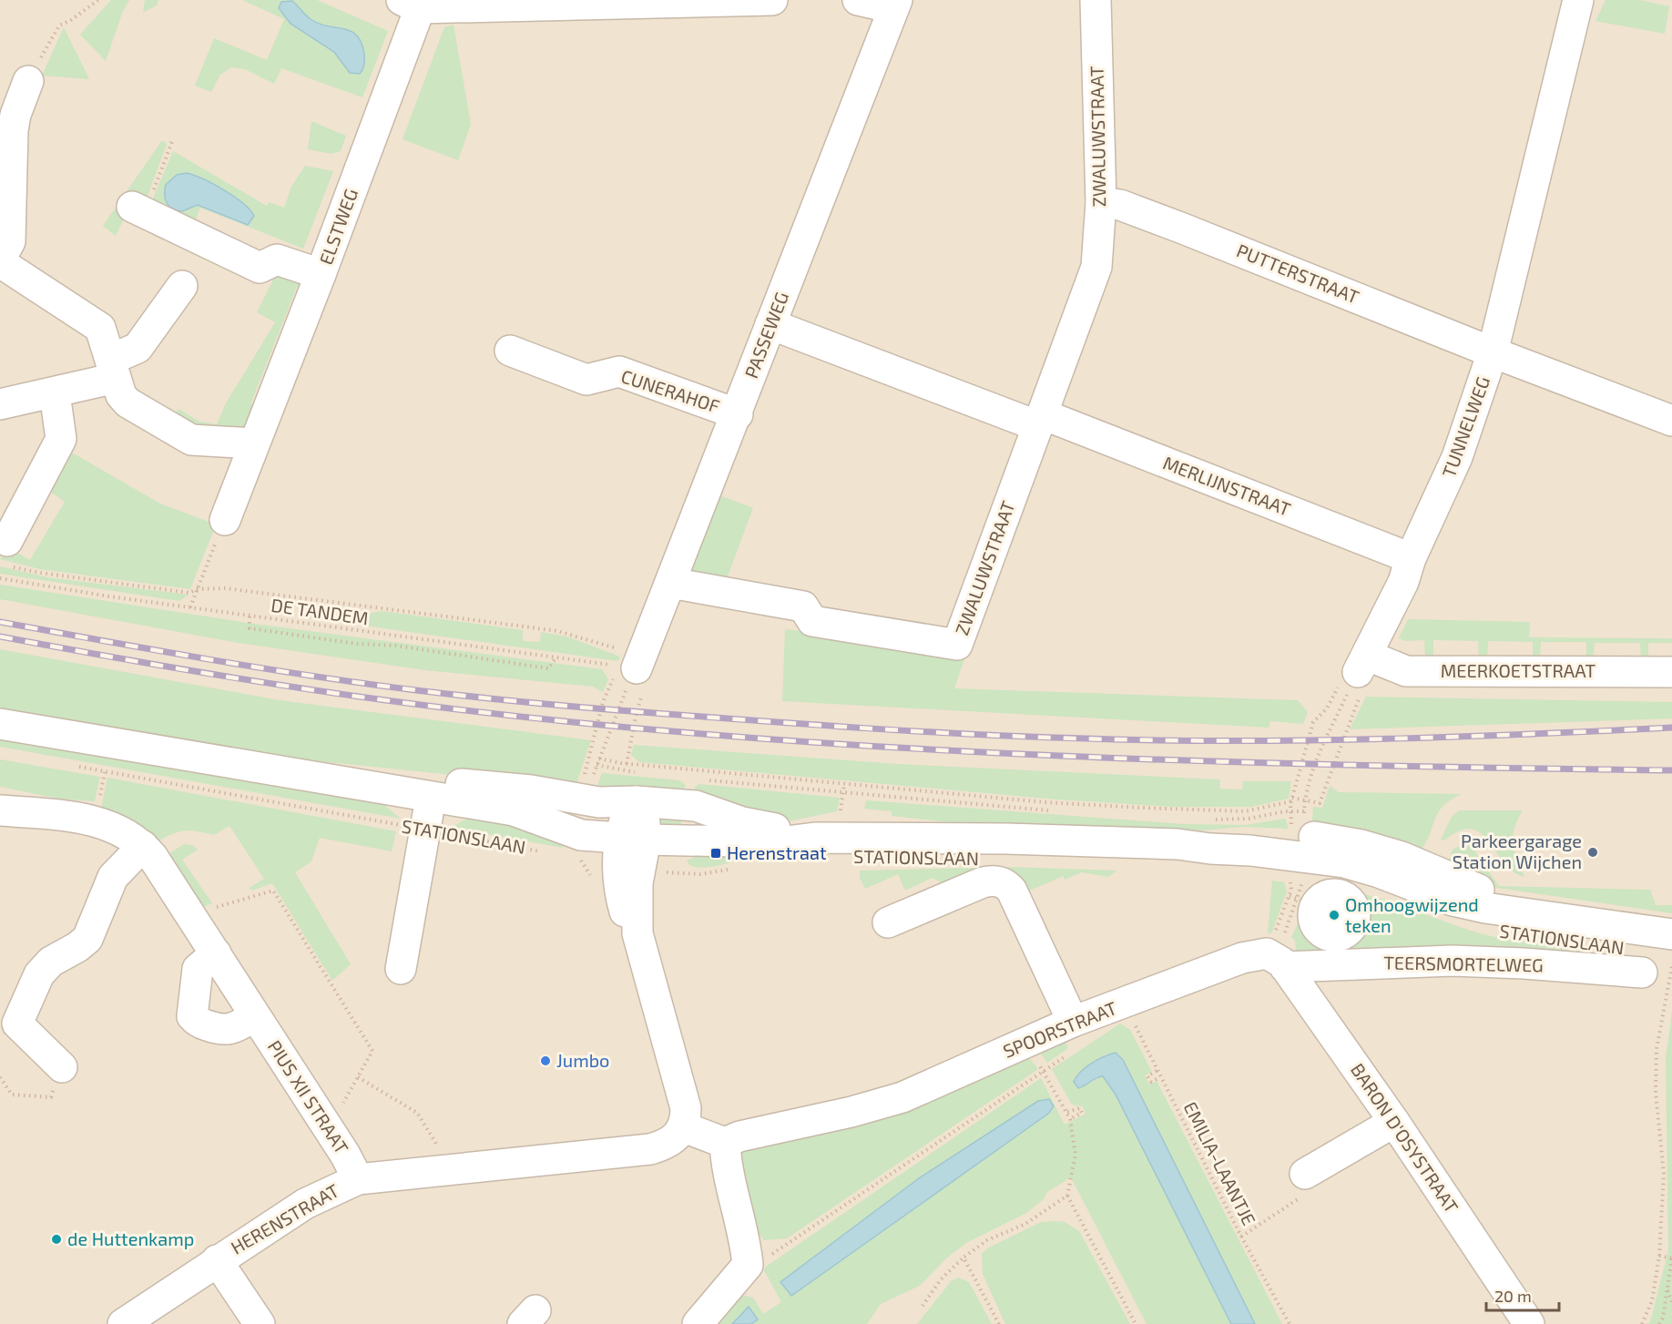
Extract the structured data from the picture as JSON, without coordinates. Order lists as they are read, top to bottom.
{
  "streets": {
    "street": [
      "ZWALUWSTRAAT",
      "ELSTWEG",
      "PUTTERSTRAAT",
      "PASSEWEG",
      "CUNERAHOF",
      "TUNNELWEG",
      "MERLIJNSTRAAT",
      "MEERKOETSTRAAT",
      "STATIONSLAAN",
      "TEERSMORTELWEG",
      "SPOORSTRAAT",
      "PIUS XII STRAAT",
      "BARON D'OSYSTRAAT",
      "HERENSTRAAT"
    ],
    "path": ["DE TANDEM", "EMILIA-LAANTJE"]
  },
  "crossings": [
    ["ZWALUWSTRAAT", "PUTTERSTRAAT"],
    ["ZWALUWSTRAAT", "PASSEWEG"],
    ["ZWALUWSTRAAT", "MERLIJNSTRAAT"],
    ["PUTTERSTRAAT", "TUNNELWEG"],
    ["PASSEWEG", "CUNERAHOF"],
    ["PASSEWEG", "DE TANDEM"],
    ["TUNNELWEG", "MERLIJNSTRAAT"],
    ["TUNNELWEG", "MEERKOETSTRAAT"],
    ["TEERSMORTELWEG", "SPOORSTRAAT"],
    ["TEERSMORTELWEG", "BARON D'OSYSTRAAT"],
    ["SPOORSTRAAT", "BARON D'OSYSTRAAT"],
    ["PIUS XII STRAAT", "HERENSTRAAT"]
  ],
  "places": {
    "other": [
      "Parkeergarage Station Wijchen",
      "Omhoogwijzend teken",
      "Jumbo",
      "de Huttenkamp"
    ],
    "transit": ["Herenstraat"]
  },
  "scale_bar": "20 m"
}
